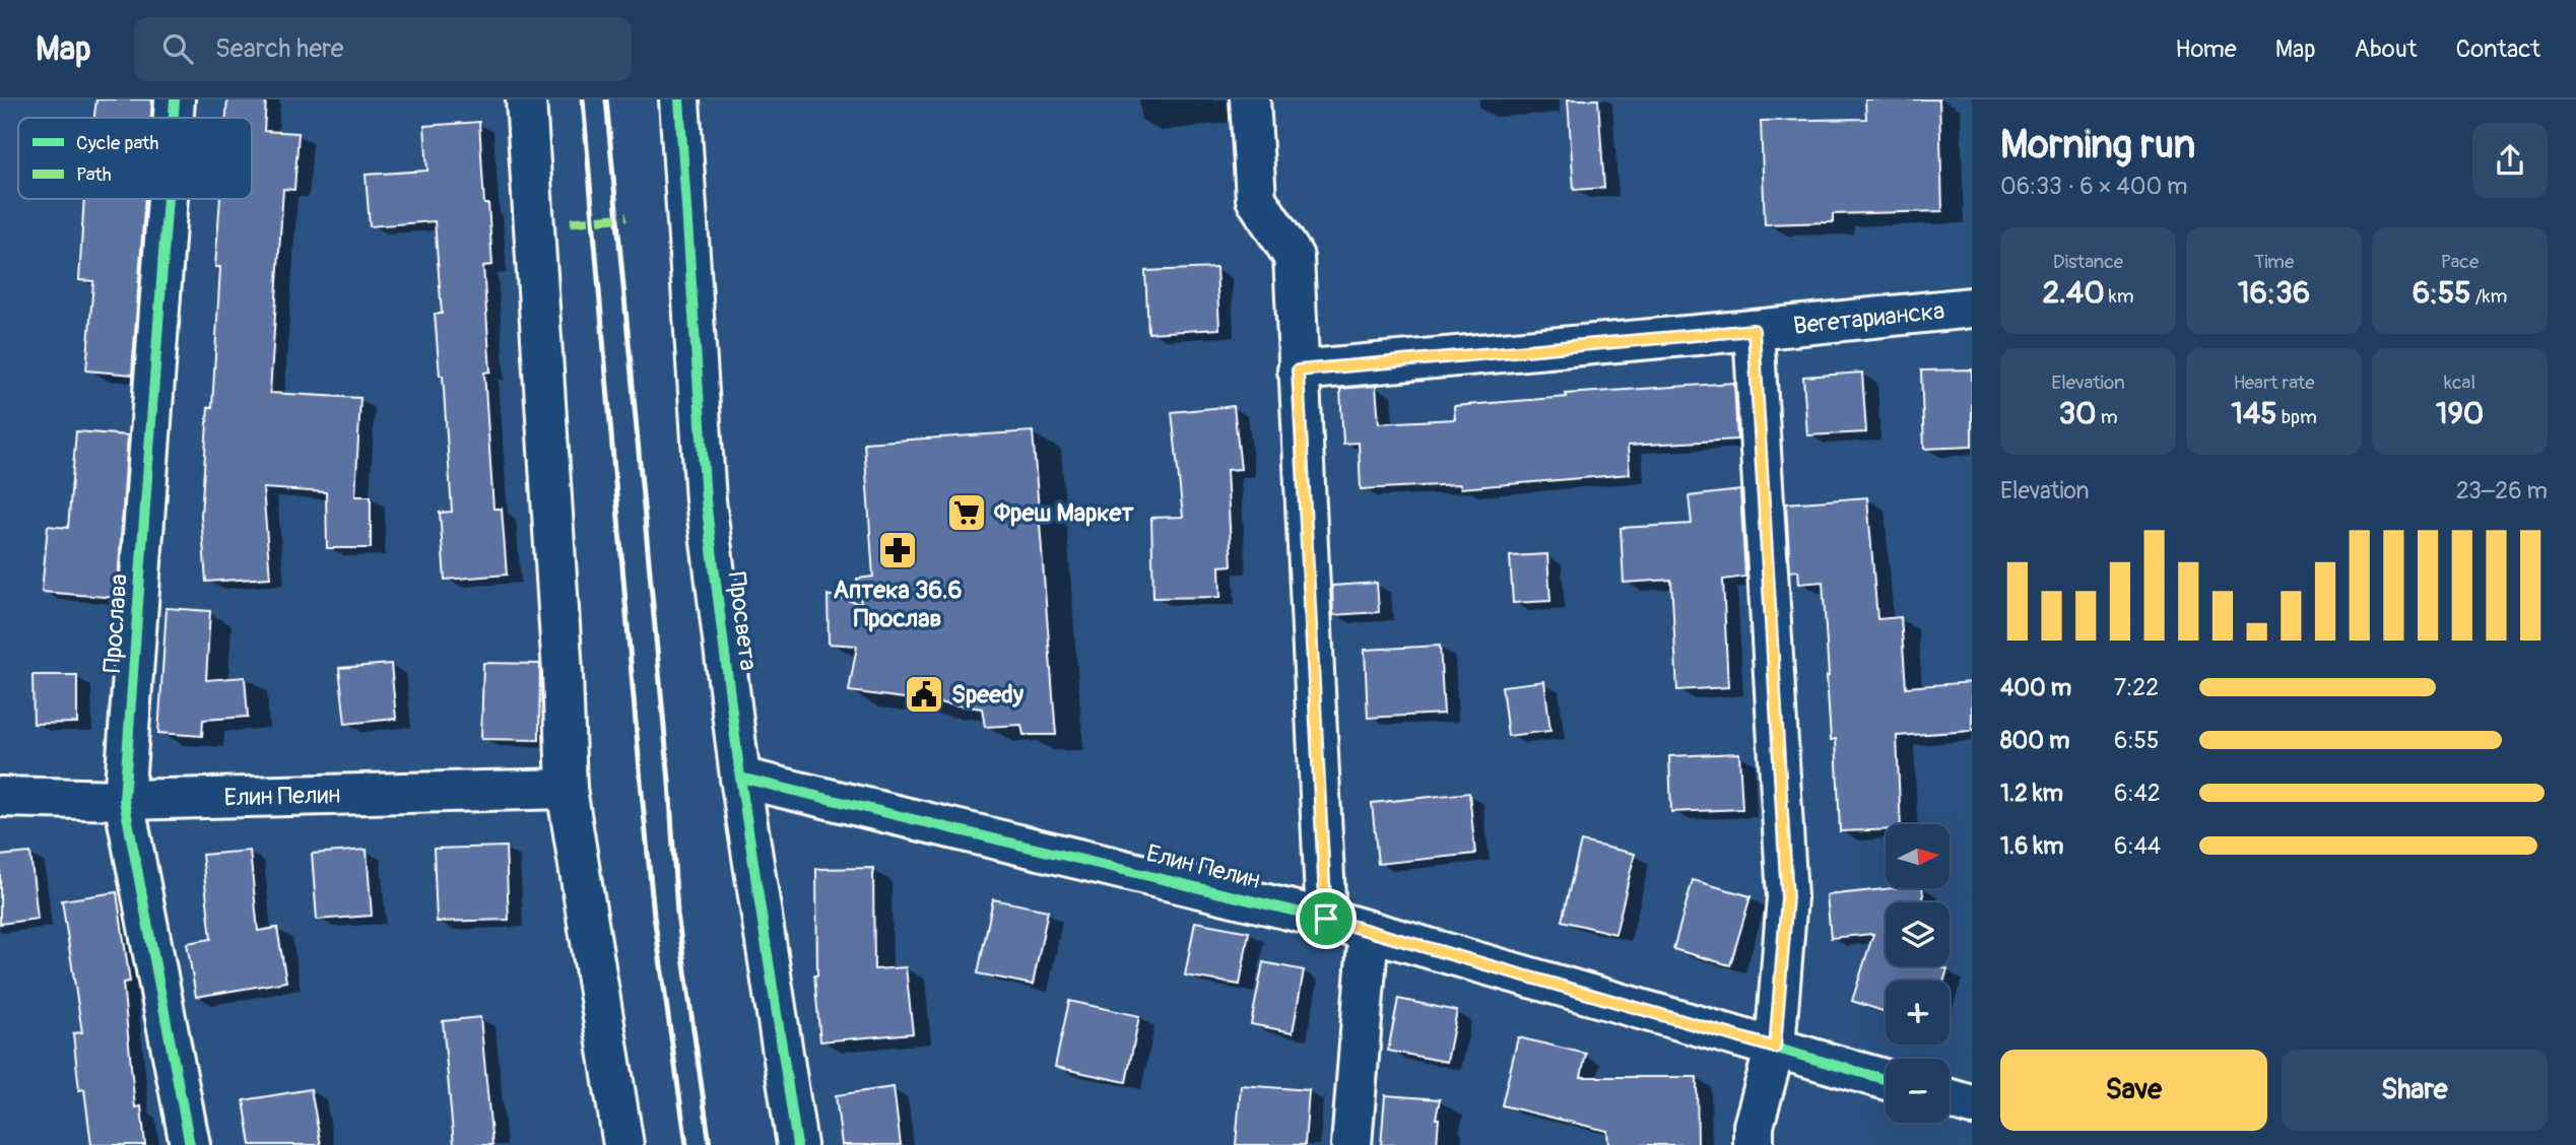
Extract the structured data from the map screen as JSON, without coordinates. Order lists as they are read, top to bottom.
{
  "streets": {
    "street": [
      "Вегетарианска",
      "Просвета",
      "Прослава",
      "Елин Пелин"
    ]
  },
  "crossings": [
    ["Просвета", "Елин Пелин"],
    ["Прослава", "Елин Пелин"]
  ],
  "places": {
    "supermarket": ["Фреш Маркет"],
    "pharmacy": ["Аптека 36.6 Прослав"],
    "public building": ["Speedy"]
  },
  "legend": ["Cycle path", "Path"],
  "north": "right",
  "page": {
    "header": "Map",
    "search": "Search here",
    "nav": [
      "Home",
      "Map",
      "About",
      "Contact"
    ],
    "heading": ["Morning run", "06:33 · 6 × 400 m"],
    "stats": [
      ["Distance", "2.40 km"],
      ["Time", "16:36"],
      ["Pace", "6:55 /km"],
      ["Elevation", "30 m"],
      ["Heart rate", "145 bpm"],
      ["kcal", "190"]
    ],
    "chart": ["Elevation", "23–26 m"],
    "list": [
      {
        "name": "400 m",
        "note": "7:22"
      },
      {
        "name": "800 m",
        "note": "6:55"
      },
      {
        "name": "1.2 km",
        "note": "6:42"
      },
      {
        "name": "1.6 km",
        "note": "6:44"
      }
    ],
    "map_buttons": ["+", "−"],
    "buttons": ["Save", "Share"]
  }
}
